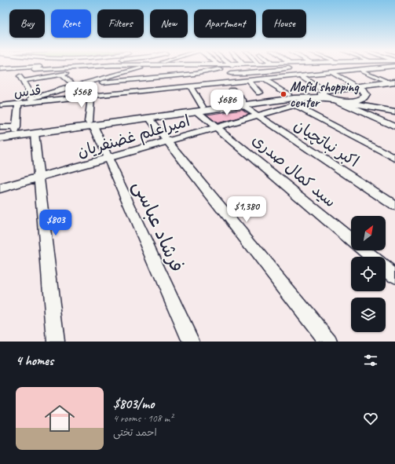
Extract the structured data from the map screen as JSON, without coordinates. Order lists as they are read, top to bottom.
{
  "streets": {
    "street": [
      "قدس",
      "امیراعلم غضنفریان",
      "اکبر نباتچیان",
      "سید کمال صدری",
      "فرشاد عباسی"
    ]
  },
  "crossings": [
    ["قدس", "سید کمال صدری"],
    ["امیراعلم غضنفریان", "اکبر نباتچیان"],
    ["امیراعلم غضنفریان", "سید کمال صدری"],
    ["امیراعلم غضنفریان", "فرشاد عباسی"]
  ],
  "places": ["Mofid shopping center"],
  "north": "top right",
  "page": {
    "chip": [
      "Buy",
      "Rent",
      "Filters",
      "New",
      "Apartment",
      "House"
    ],
    "price": [
      "$568",
      "$686",
      "$1,380",
      "$803"
    ],
    "heading": "4 homes",
    "list": [
      {
        "name": "$803/mo",
        "note": "4 rooms · 108 m² · احمد تختی"
      }
    ]
  }
}
